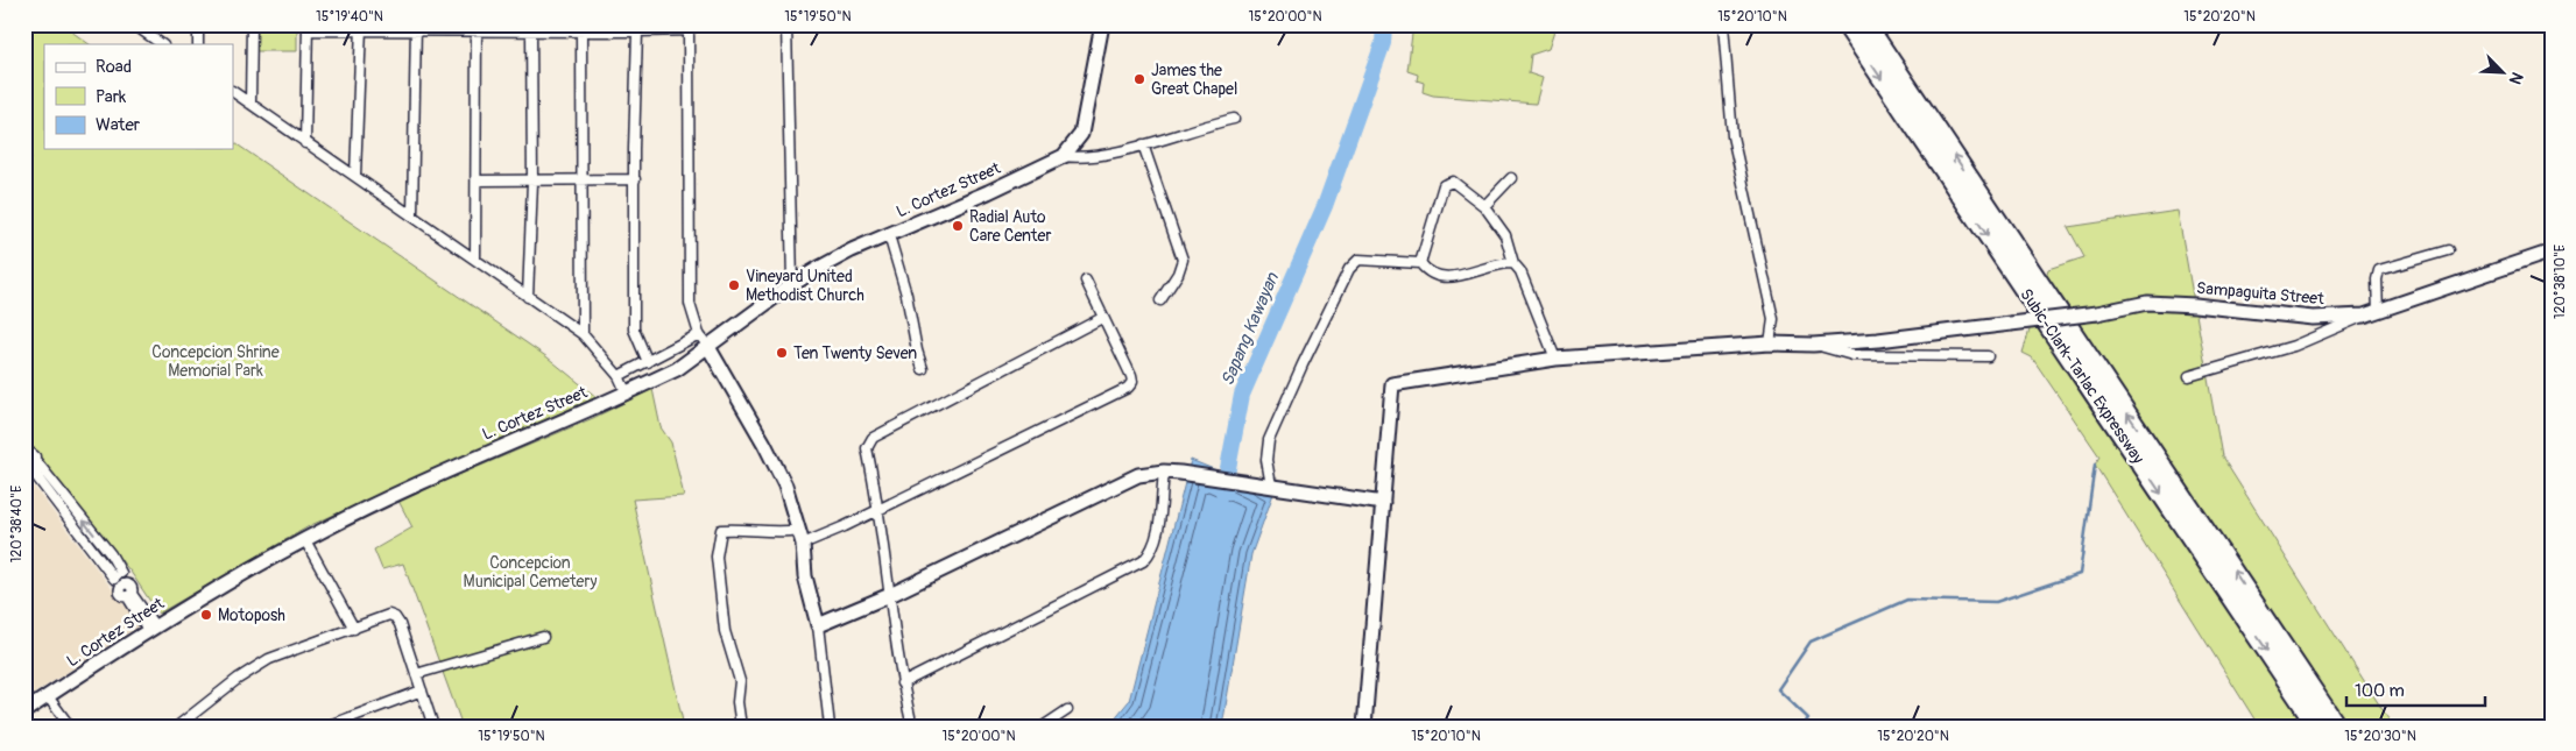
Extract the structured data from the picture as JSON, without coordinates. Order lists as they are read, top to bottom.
{
  "streets": {
    "highway": ["Subic-Clark-Tarlac Expressway"],
    "street": ["L. Cortez Street", "Sampaguita Street"]
  },
  "water": ["Sapang Kawayan"],
  "parks": ["Concepcion Shrine Memorial Park", "Concepcion Municipal Cemetery"],
  "places": [
    "James the Great Chapel",
    "Radial Auto Care Center",
    "Vineyard United Methodist Church",
    "Ten Twenty Seven",
    "Motoposh"
  ],
  "legend": ["Road", "Park", "Water"],
  "scale_bar": "100 m",
  "north": "bottom right",
  "coordinates": [
    "15°19'40\"N",
    "15°19'50\"N",
    "15°20'00\"N",
    "15°20'10\"N",
    "15°20'20\"N",
    "120°38'10\"E",
    "120°38'40\"E",
    "15°20'30\"N"
  ]
}
